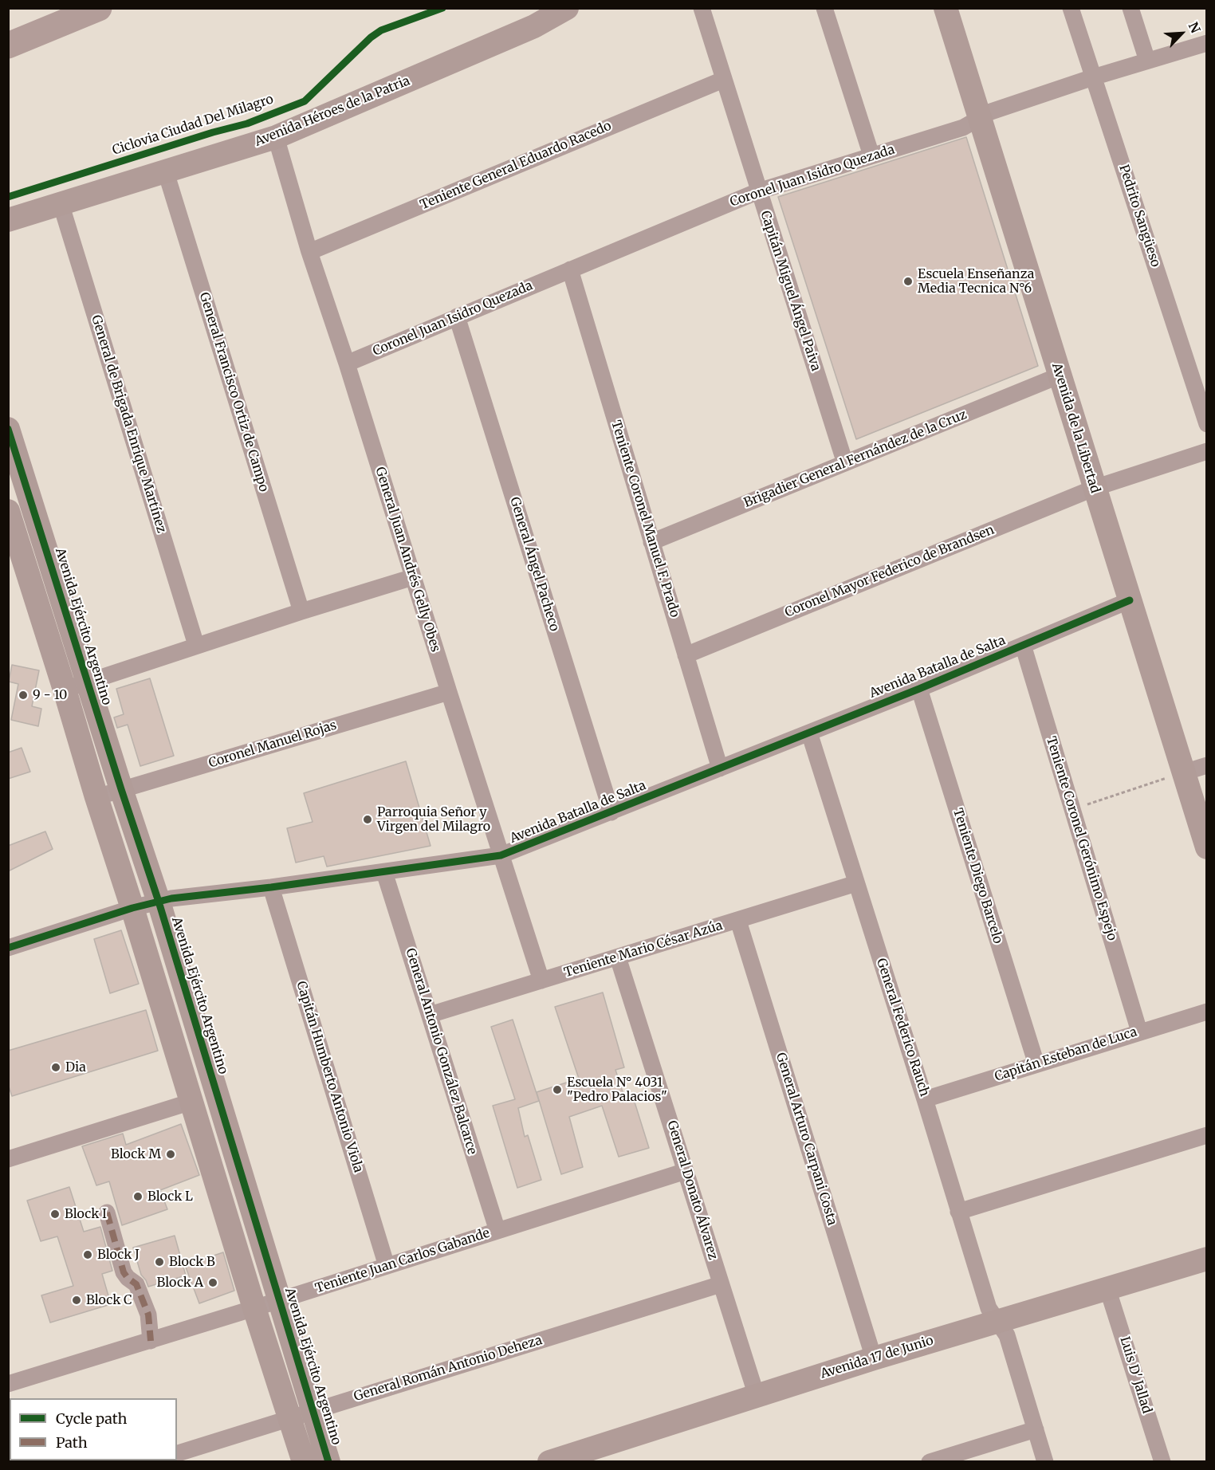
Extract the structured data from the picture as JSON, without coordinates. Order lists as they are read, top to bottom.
{
  "streets": {
    "main road": [
      "Avenida Héroes de la Patria",
      "Avenida de la Libertad",
      "Avenida Ejército Argentino",
      "Avenida 17 de Junio"
    ],
    "street": [
      "Teniente General Eduardo Racedo",
      "Coronel Juan Isidro Quezada",
      "Pedrito Sangüeso",
      "Capitán Miguel Ángel Paiva",
      "General Francisco Ortiz de Campo",
      "General de Brigada Enrique Martínez",
      "Brigadier General Fernández de la Cruz",
      "Teniente Coronel Manuel F. Prado",
      "General Juan Andrés Gelly Obes",
      "General Ángel Pacheco",
      "Coronel Mayor Federico de Brandsen",
      "Avenida Batalla de Salta",
      "Coronel Manuel Rojas",
      "Teniente Coronel Gerónimo Espejo",
      "Teniente Diego Barcelo",
      "Teniente Mario César Azúa",
      "General Federico Rauch",
      "General Antonio González Balcarce",
      "Capitán Esteban de Luca",
      "Capitán Humberto Antonio Viola",
      "General Arturo Carpani Costa",
      "General Donato Álvarez",
      "Teniente Juan Carlos Gabande",
      "General Román Antonio Deheza",
      "Luis D' Jallad"
    ],
    "cycle path": ["Ciclovia Ciudad Del Milagro"]
  },
  "crossings": [
    ["Avenida Héroes de la Patria", "General Francisco Ortiz de Campo"],
    ["Avenida Héroes de la Patria", "General de Brigada Enrique Martínez"],
    ["Avenida Héroes de la Patria", "General Juan Andrés Gelly Obes"],
    ["Teniente General Eduardo Racedo", "Capitán Miguel Ángel Paiva"],
    ["Teniente General Eduardo Racedo", "General Juan Andrés Gelly Obes"],
    ["Coronel Juan Isidro Quezada", "Pedrito Sangüeso"],
    ["Coronel Juan Isidro Quezada", "Capitán Miguel Ángel Paiva"],
    ["Coronel Juan Isidro Quezada", "Avenida de la Libertad"],
    ["Coronel Juan Isidro Quezada", "Teniente Coronel Manuel F. Prado"],
    ["Coronel Juan Isidro Quezada", "General Juan Andrés Gelly Obes"],
    ["Coronel Juan Isidro Quezada", "General Ángel Pacheco"],
    ["Capitán Miguel Ángel Paiva", "Brigadier General Fernández de la Cruz"],
    ["Avenida de la Libertad", "Brigadier General Fernández de la Cruz"],
    ["Avenida de la Libertad", "Coronel Mayor Federico de Brandsen"],
    ["Avenida de la Libertad", "Avenida Batalla de Salta"],
    ["Brigadier General Fernández de la Cruz", "Teniente Coronel Manuel F. Prado"],
    ["Teniente Coronel Manuel F. Prado", "Coronel Mayor Federico de Brandsen"],
    ["Teniente Coronel Manuel F. Prado", "Avenida Batalla de Salta"],
    ["General Juan Andrés Gelly Obes", "Avenida Batalla de Salta"],
    ["General Juan Andrés Gelly Obes", "Coronel Manuel Rojas"],
    ["General Juan Andrés Gelly Obes", "Teniente Mario César Azúa"],
    ["General Ángel Pacheco", "Avenida Batalla de Salta"],
    ["Avenida Ejército Argentino", "Avenida Batalla de Salta"],
    ["Avenida Ejército Argentino", "Coronel Manuel Rojas"],
    ["Avenida Ejército Argentino", "Teniente Juan Carlos Gabande"],
    ["Avenida Ejército Argentino", "General Román Antonio Deheza"],
    ["Avenida Batalla de Salta", "Teniente Coronel Gerónimo Espejo"],
    ["Avenida Batalla de Salta", "Teniente Diego Barcelo"],
    ["Avenida Batalla de Salta", "General Federico Rauch"],
    ["Avenida Batalla de Salta", "General Antonio González Balcarce"],
    ["Avenida Batalla de Salta", "Capitán Humberto Antonio Viola"],
    ["Teniente Coronel Gerónimo Espejo", "Capitán Esteban de Luca"],
    ["Teniente Diego Barcelo", "Capitán Esteban de Luca"],
    ["Teniente Mario César Azúa", "General Federico Rauch"],
    ["Teniente Mario César Azúa", "General Antonio González Balcarce"],
    ["Teniente Mario César Azúa", "General Arturo Carpani Costa"],
    ["Teniente Mario César Azúa", "General Donato Álvarez"],
    ["General Federico Rauch", "Capitán Esteban de Luca"],
    ["General Federico Rauch", "Avenida 17 de Junio"],
    ["General Antonio González Balcarce", "Teniente Juan Carlos Gabande"],
    ["Capitán Humberto Antonio Viola", "Teniente Juan Carlos Gabande"],
    ["General Arturo Carpani Costa", "Avenida 17 de Junio"],
    ["General Donato Álvarez", "Teniente Juan Carlos Gabande"],
    ["General Donato Álvarez", "Avenida 17 de Junio"],
    ["General Donato Álvarez", "General Román Antonio Deheza"],
    ["Avenida 17 de Junio", "Luis D' Jallad"]
  ],
  "places": [
    "Escuela Enseñanza Media Tecnica N°6",
    "9 - 10",
    "Parroquia Señor y Virgen del Milagro",
    "Dia",
    "Escuela N° 4031 \"Pedro Palacios\"",
    "Block M",
    "Block L",
    "Block I",
    "Block J",
    "Block B",
    "Block A",
    "Block C"
  ],
  "legend": ["Cycle path", "Path"],
  "north": "top right"
}
